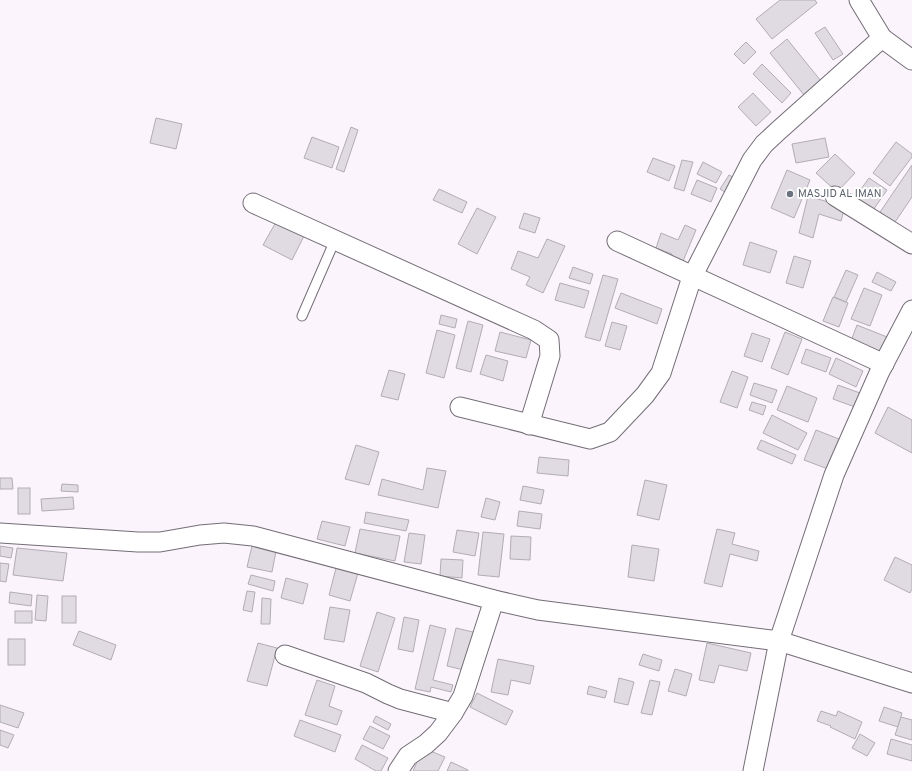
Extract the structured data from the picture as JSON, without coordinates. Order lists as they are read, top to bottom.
{
  "places": ["MASJID AL IMAN"]
}
